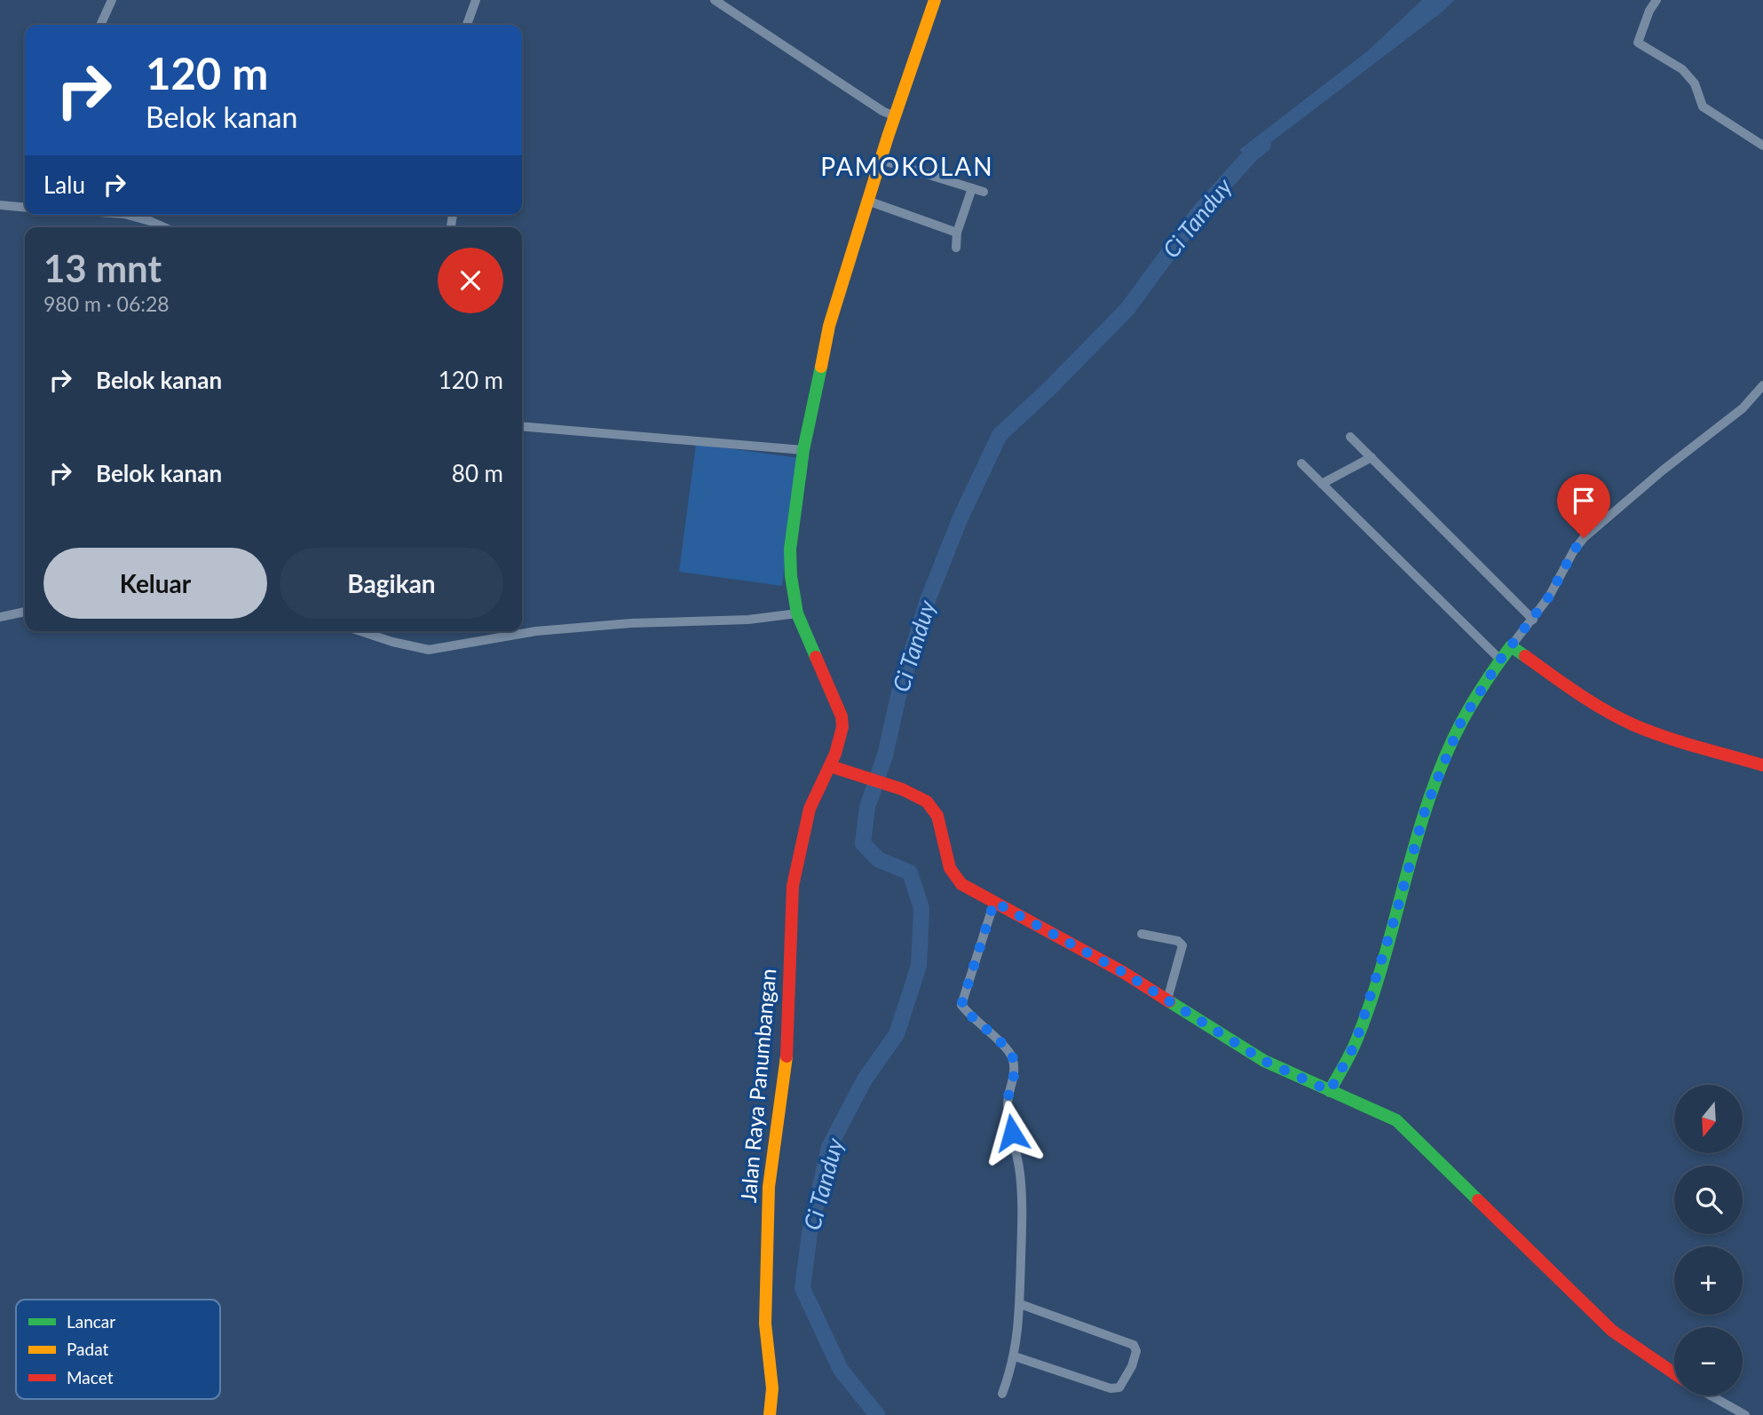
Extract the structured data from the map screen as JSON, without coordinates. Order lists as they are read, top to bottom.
{
  "streets": {
    "street": ["Jalan Raya Panumbangan"]
  },
  "districts": ["PAMOKOLAN"],
  "water": ["Ci Tanduy"],
  "legend": ["Lancar", "Padat", "Macet"],
  "north": "bottom",
  "page": {
    "turn": ["120 m", "Belok kanan"],
    "then": "Lalu",
    "heading": ["13 mnt", "980 m · 06:28"],
    "list": [
      {
        "name": "Belok kanan",
        "value": "120 m"
      },
      {
        "name": "Belok kanan",
        "value": "80 m"
      }
    ],
    "buttons": ["Keluar", "Bagikan"],
    "map_buttons": ["+", "−"]
  }
}
